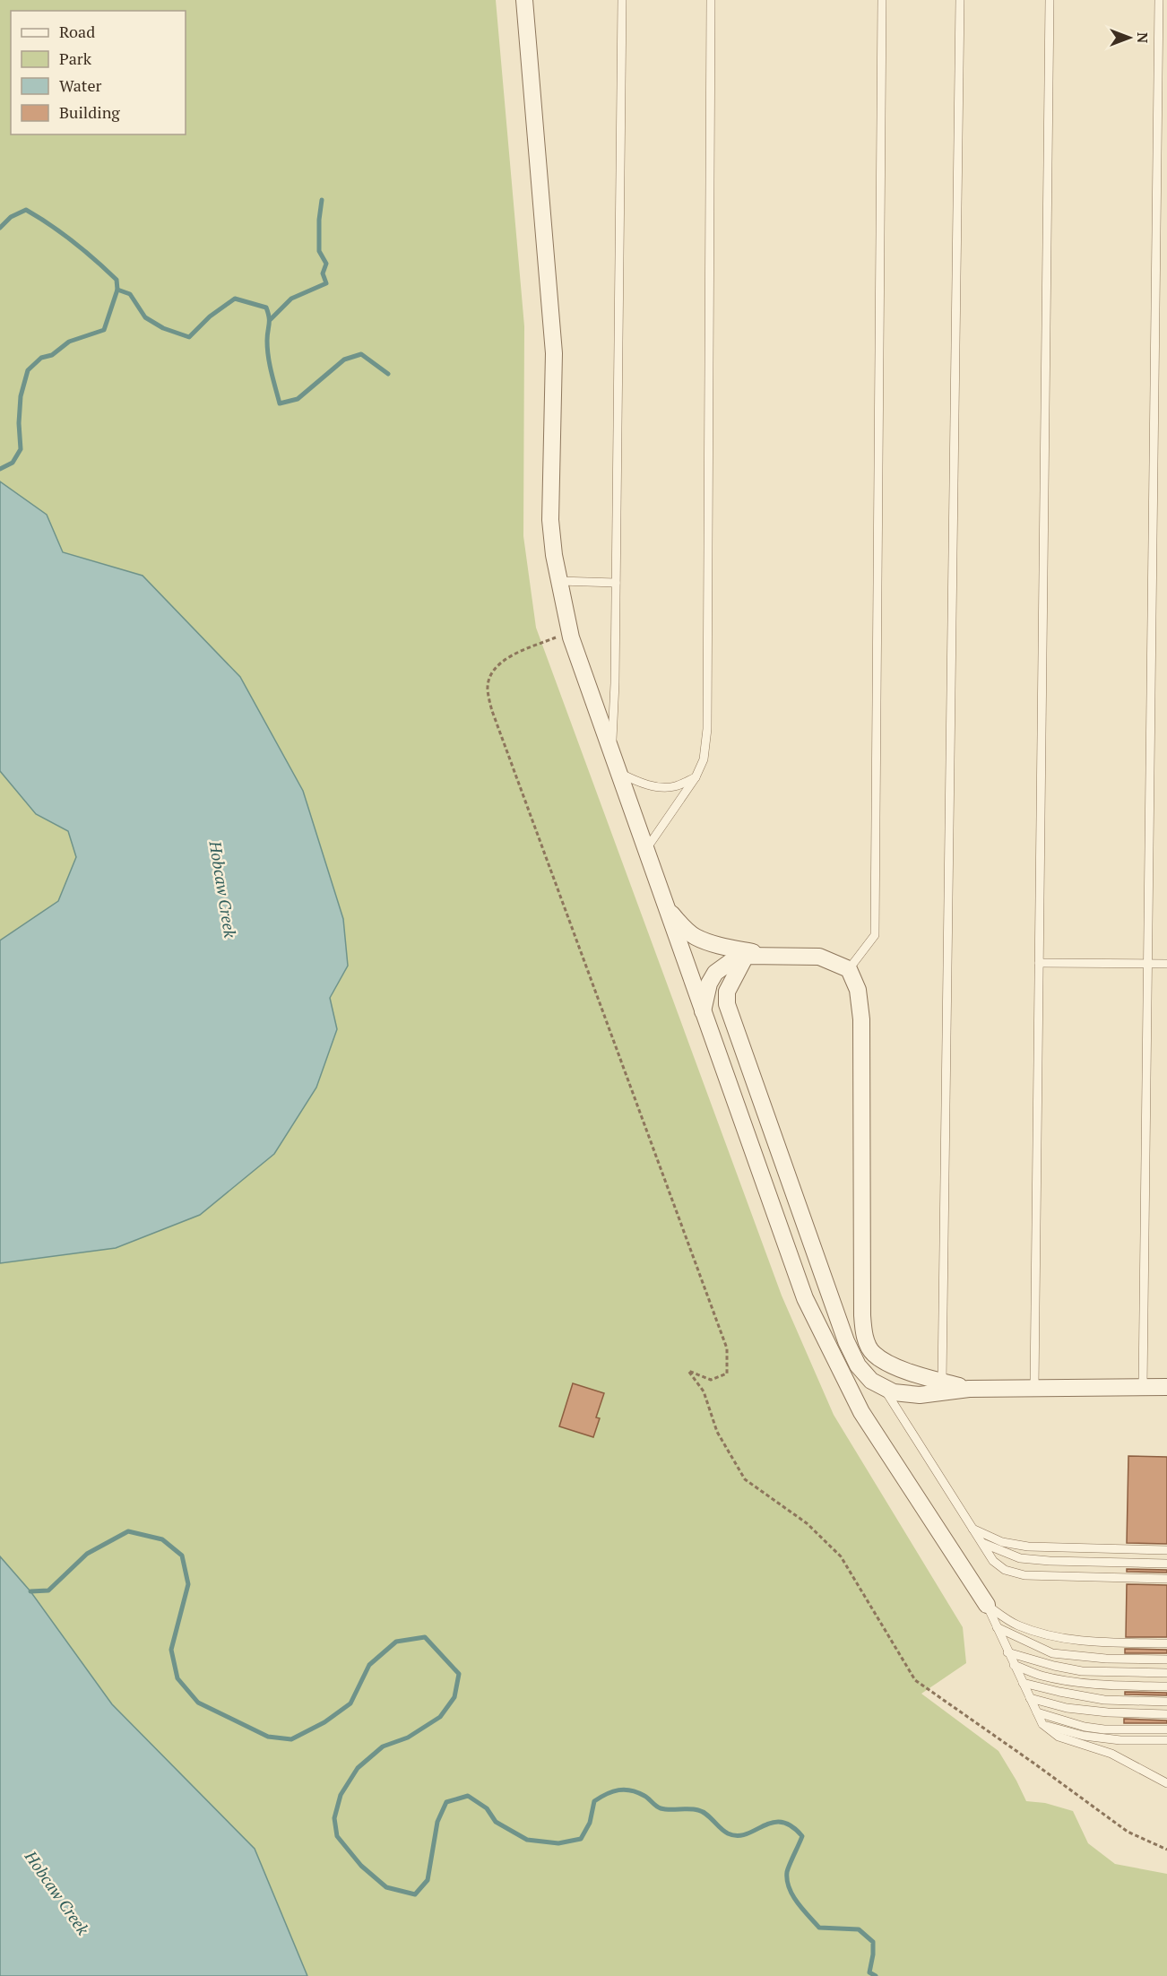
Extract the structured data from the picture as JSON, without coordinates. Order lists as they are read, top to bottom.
{
  "water": ["Hobcaw Creek"],
  "legend": [
    "Road",
    "Park",
    "Water",
    "Building"
  ],
  "north": "right"
}
